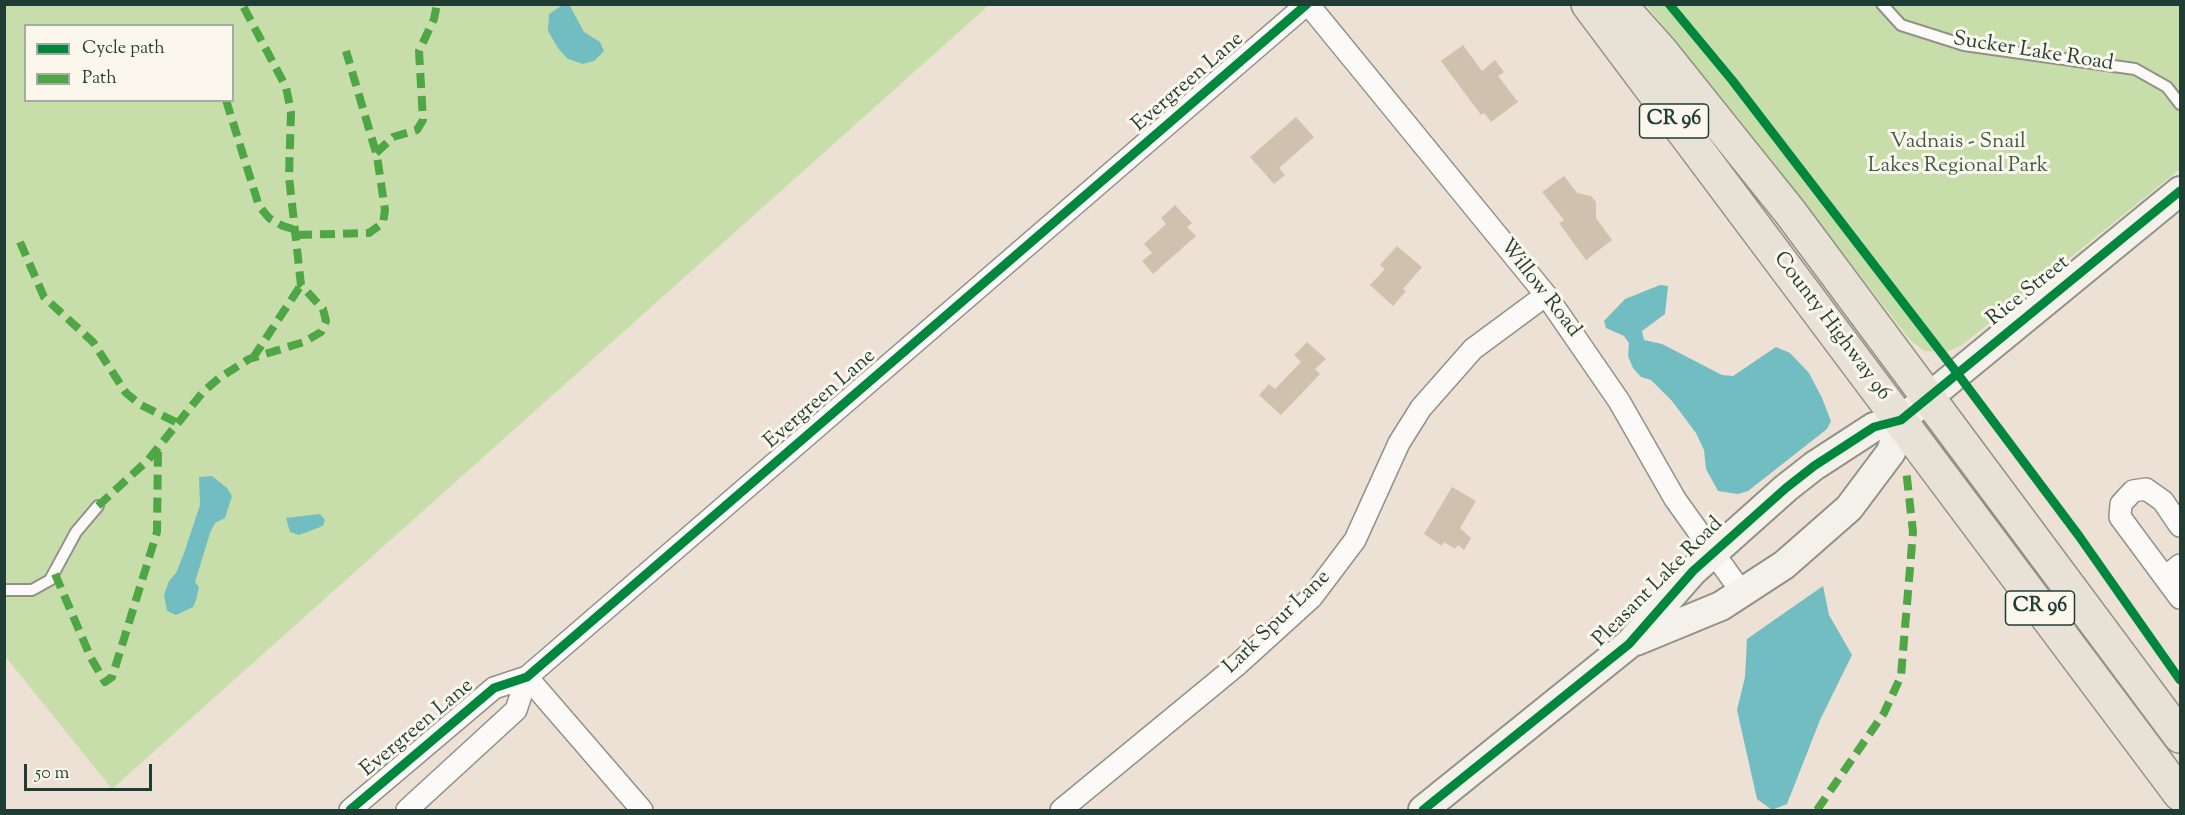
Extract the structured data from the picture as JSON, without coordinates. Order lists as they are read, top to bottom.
{
  "streets": {
    "main road": ["CR 96", "County Highway 96"],
    "street": [
      "Evergreen Lane",
      "Willow Road",
      "Rice Street",
      "Pleasant Lake Road",
      "Lark Spur Lane"
    ],
    "lane": ["Sucker Lake Road"]
  },
  "crossings": [
    ["Evergreen Lane", "Willow Road"],
    ["Willow Road", "Pleasant Lake Road"],
    ["Willow Road", "Lark Spur Lane"],
    ["Rice Street", "County Highway 96"],
    ["Rice Street", "Pleasant Lake Road"],
    ["County Highway 96", "Pleasant Lake Road"]
  ],
  "parks": ["Vadnais - Snail Lakes Regional Park"],
  "legend": ["Cycle path", "Path"],
  "scale_bar": "50 m"
}
